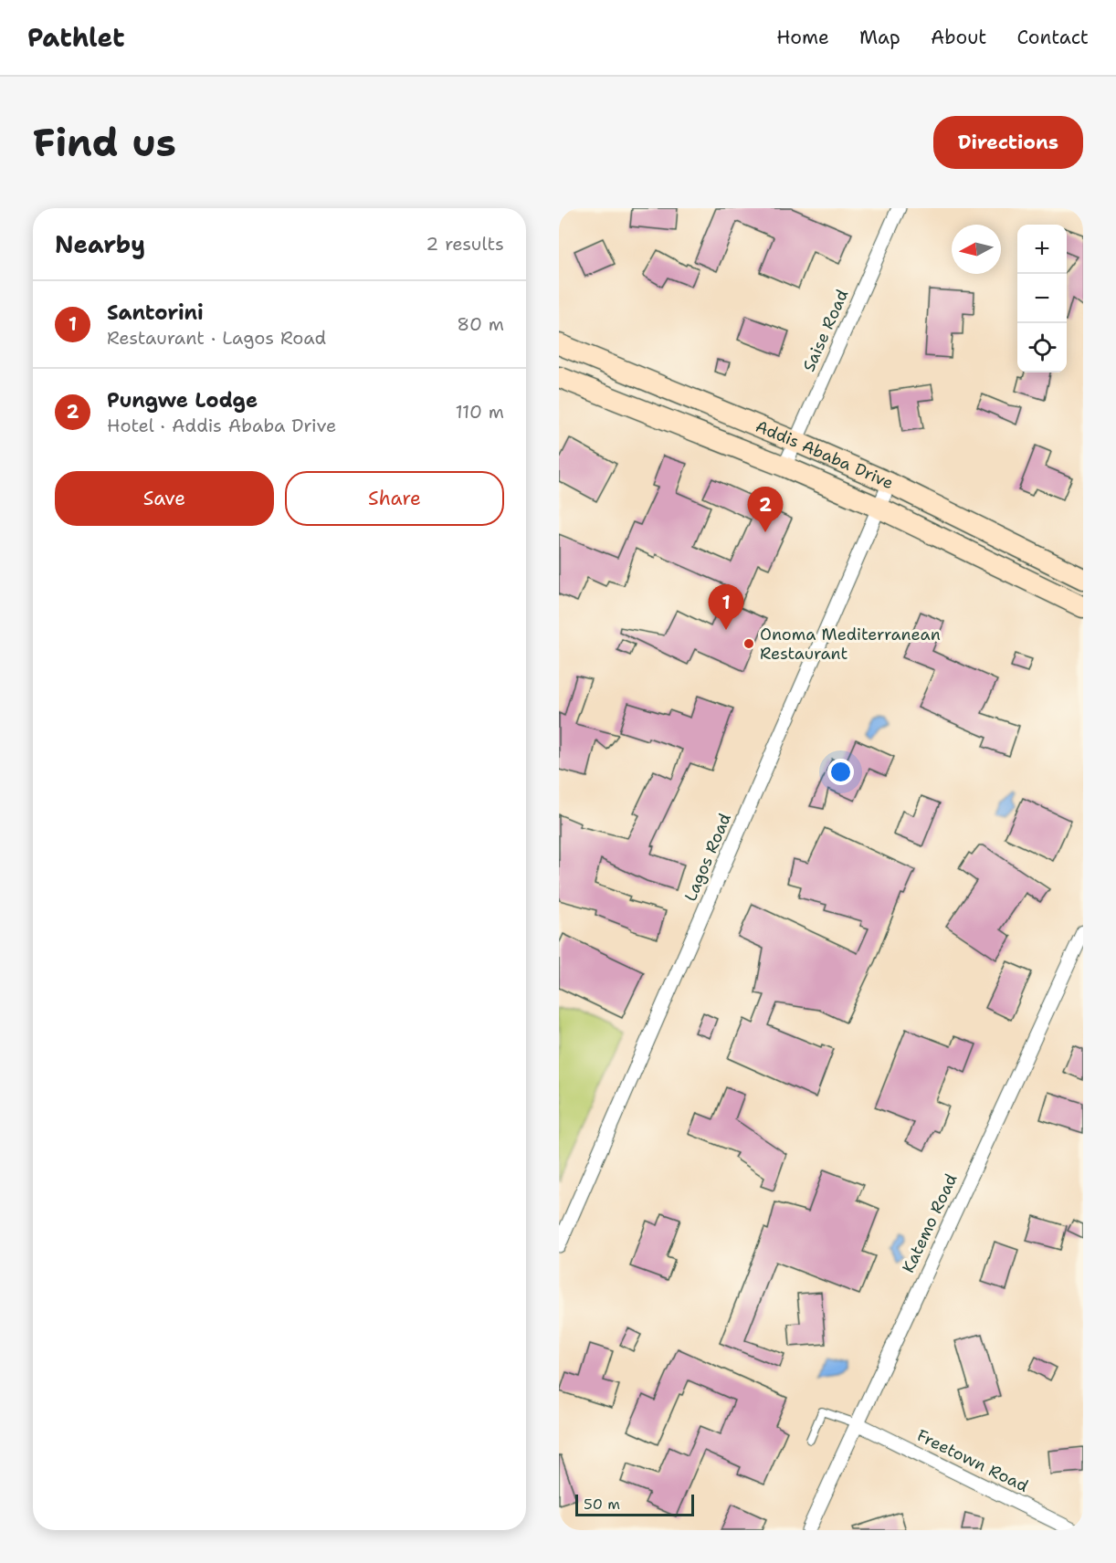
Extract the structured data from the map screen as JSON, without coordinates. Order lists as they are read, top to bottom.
{
  "streets": {
    "main road": ["Addis Ababa Drive"],
    "street": [
      "Saise Road",
      "Lagos Road",
      "Katemo Road",
      "Freetown Road"
    ]
  },
  "crossings": [
    ["Saise Road", "Addis Ababa Drive"],
    ["Addis Ababa Drive", "Lagos Road"],
    ["Katemo Road", "Freetown Road"]
  ],
  "places": ["Onoma Mediterranean Restaurant"],
  "scale_bar": "50 m",
  "north": "left",
  "page": {
    "header": "Pathlet",
    "nav": [
      "Home",
      "Map",
      "About",
      "Contact"
    ],
    "buttons": [
      "Directions",
      ["Save", "Share"]
    ],
    "title": "Find us",
    "heading": ["Nearby", "2 results"],
    "map_buttons": ["+", "−"],
    "list": [
      {
        "mark": "1",
        "name": "Santorini",
        "note": "Restaurant · Lagos Road",
        "value": "80 m"
      },
      {
        "mark": "2",
        "name": "Pungwe Lodge",
        "note": "Hotel · Addis Ababa Drive",
        "value": "110 m"
      }
    ],
    "pins": ["2", "1"],
    "scale": "50 m"
  }
}
